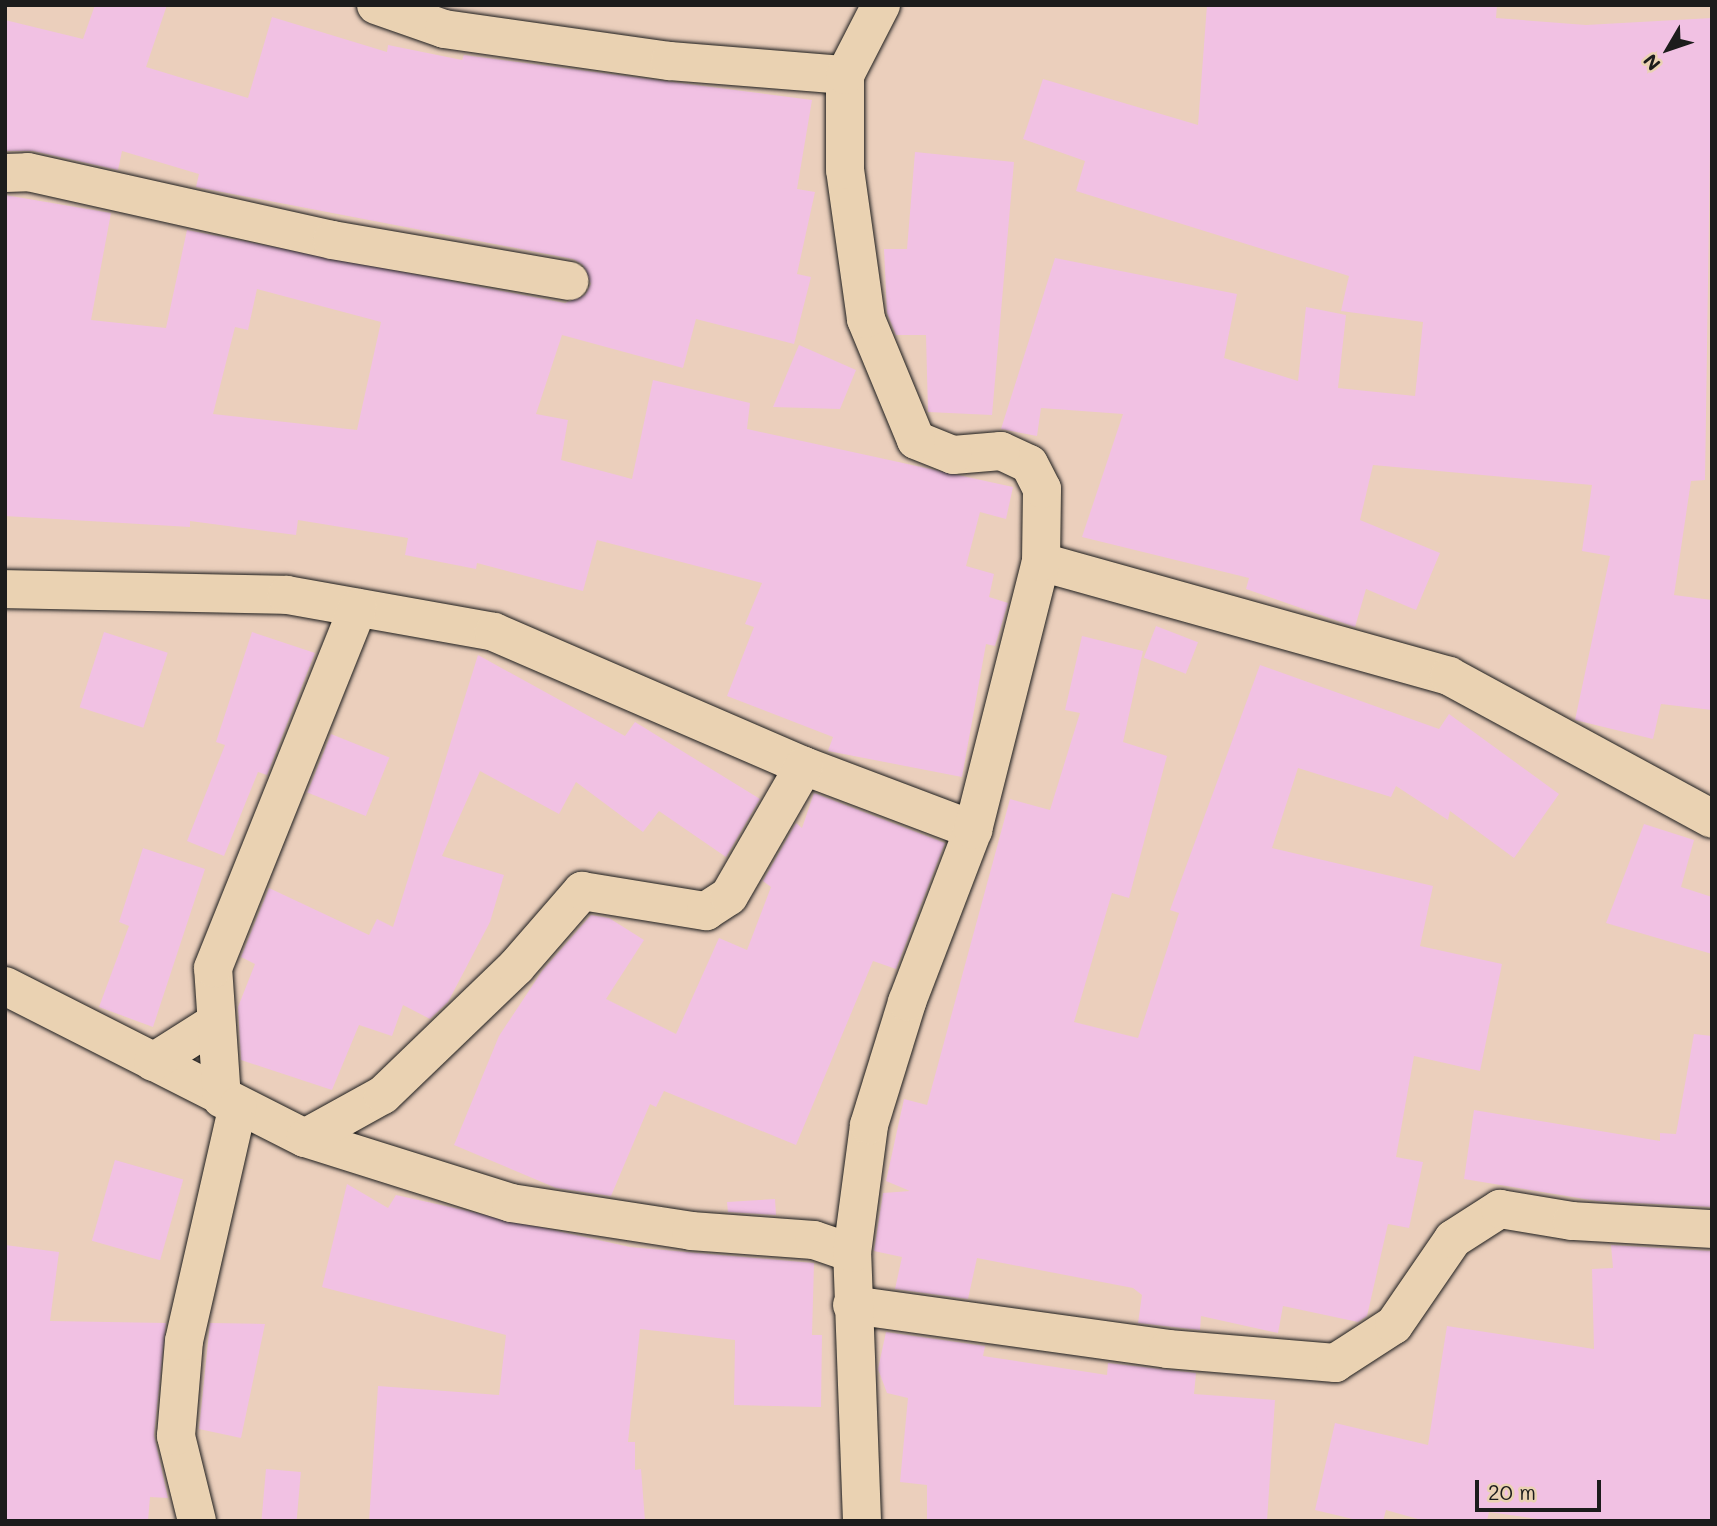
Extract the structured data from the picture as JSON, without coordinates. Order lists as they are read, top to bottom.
{
  "scale_bar": "20 m",
  "north": "bottom left"
}
